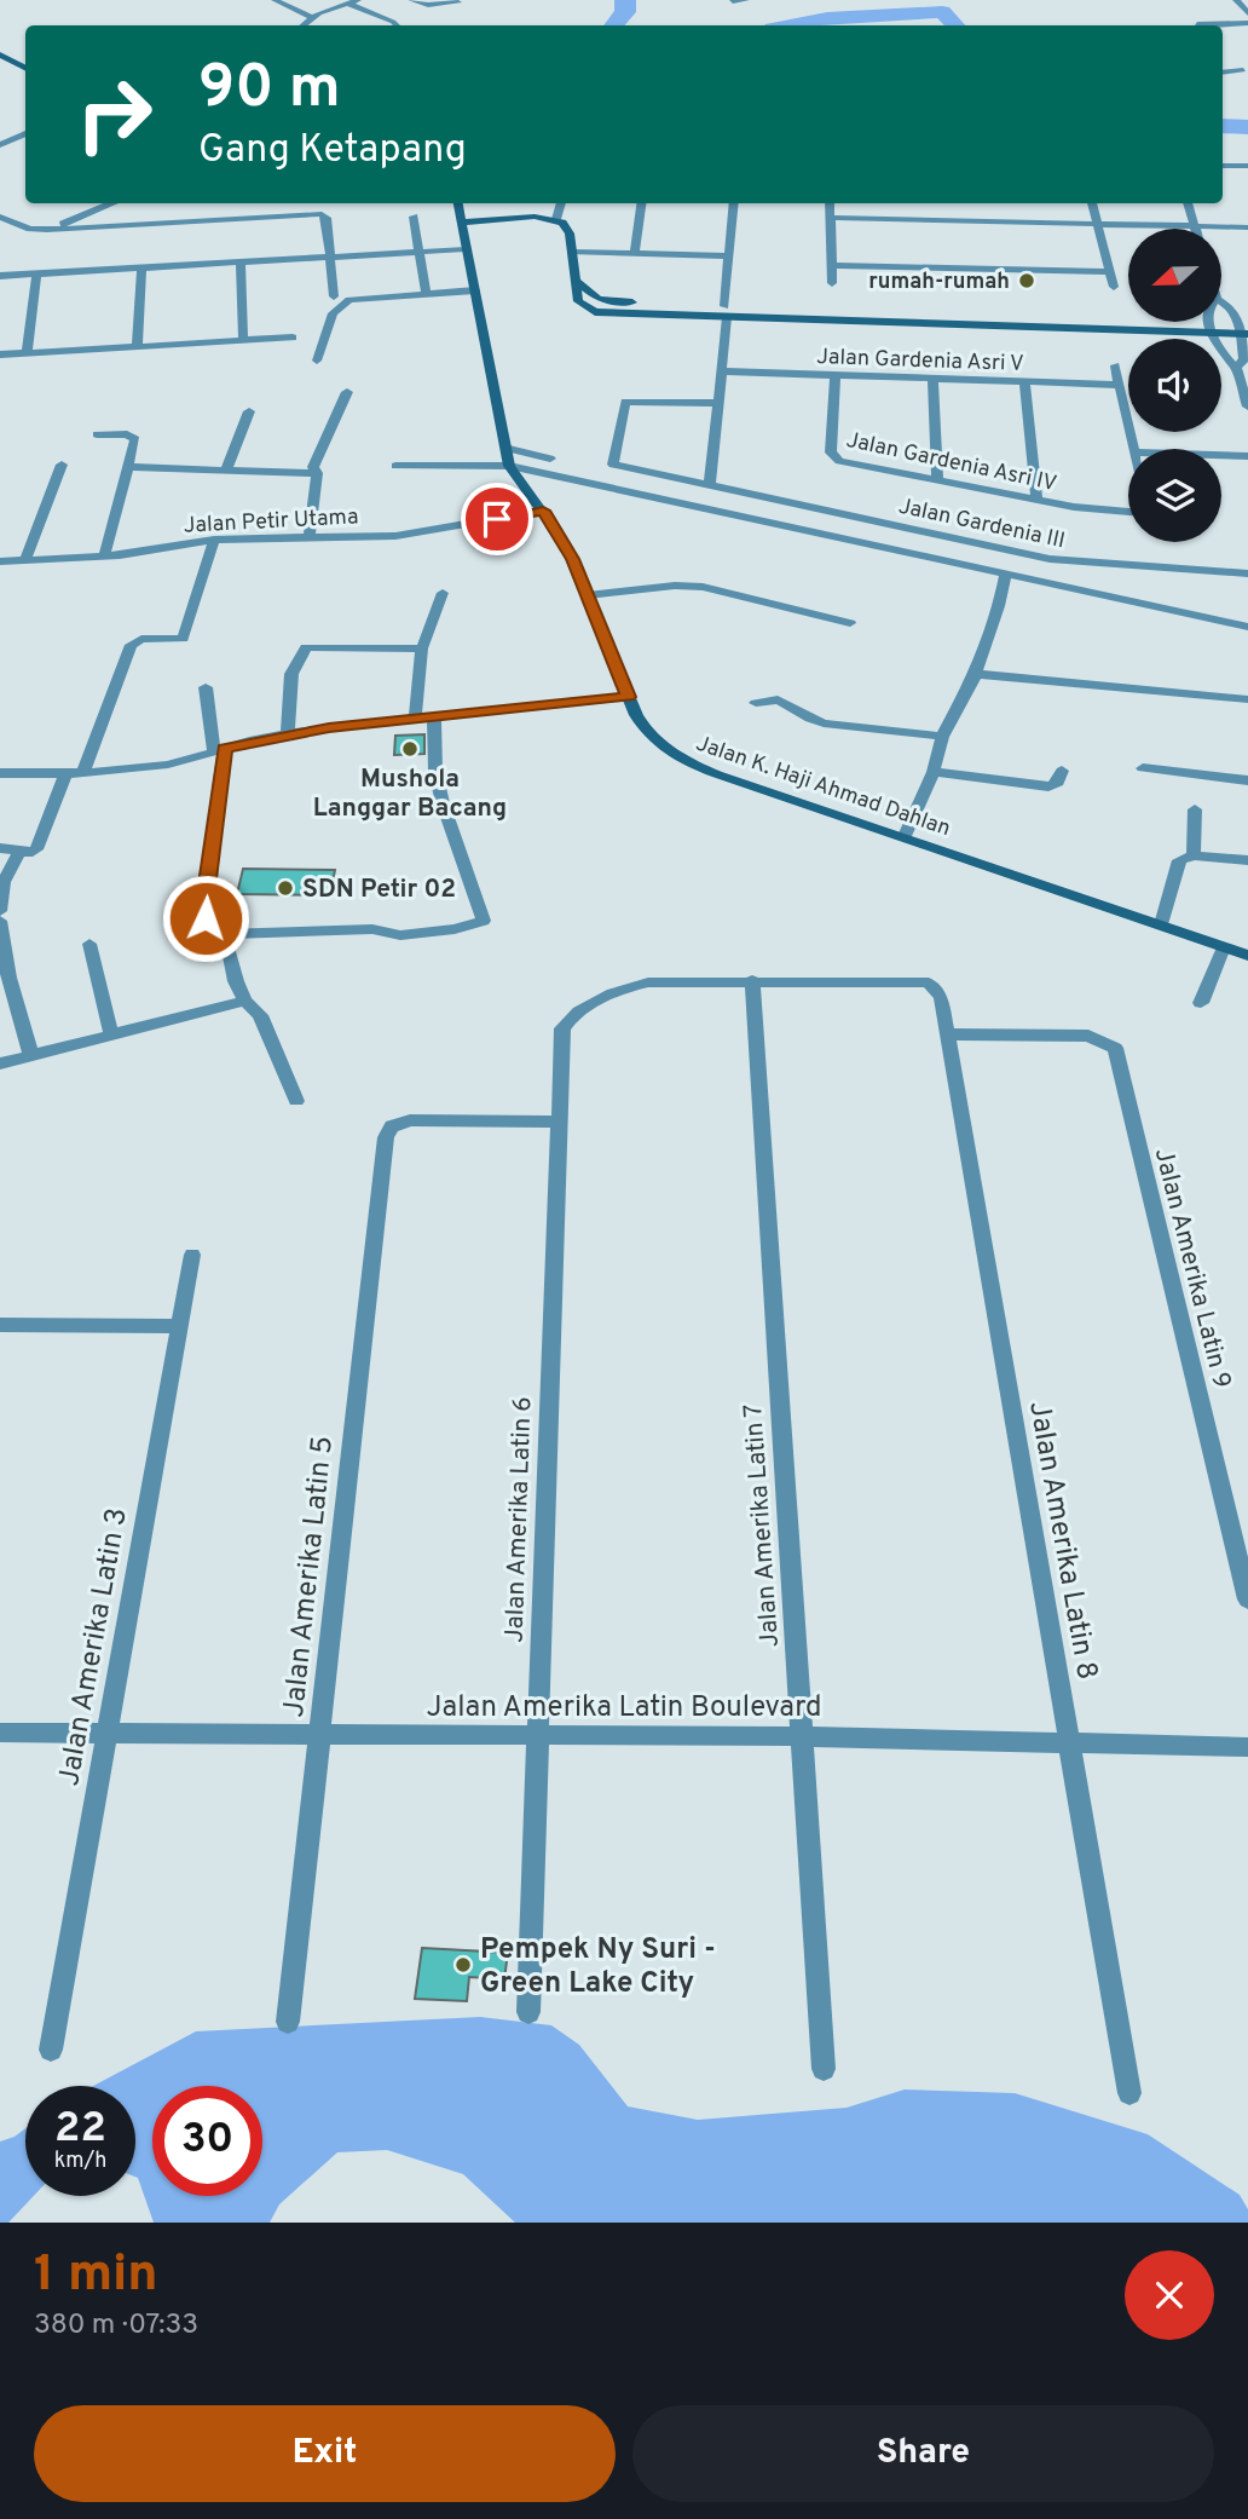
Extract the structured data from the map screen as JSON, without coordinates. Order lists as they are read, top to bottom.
{
  "streets": {
    "main road": ["Jalan K. Haji Ahmad Dahlan"],
    "street": [
      "Jalan Gardenia Asri V",
      "Jalan Gardenia Asri IV",
      "Jalan Petir Utama",
      "Jalan Gardenia III",
      "Jalan Amerika Latin 9",
      "Jalan Amerika Latin 6",
      "Jalan Amerika Latin 7",
      "Jalan Amerika Latin 8",
      "Jalan Amerika Latin 5",
      "Jalan Amerika Latin 3",
      "Jalan Amerika Latin Boulevard"
    ]
  },
  "crossings": [
    ["Jalan Gardenia Asri V", "Jalan Gardenia Asri IV"],
    ["Jalan Petir Utama", "Jalan K. Haji Ahmad Dahlan"],
    ["Jalan Amerika Latin 9", "Jalan Amerika Latin 8"],
    ["Jalan Amerika Latin 6", "Jalan Amerika Latin 7"],
    ["Jalan Amerika Latin 6", "Jalan Amerika Latin 8"],
    ["Jalan Amerika Latin 6", "Jalan Amerika Latin 5"],
    ["Jalan Amerika Latin 6", "Jalan Amerika Latin Boulevard"],
    ["Jalan Amerika Latin 7", "Jalan Amerika Latin 8"],
    ["Jalan Amerika Latin 7", "Jalan Amerika Latin Boulevard"],
    ["Jalan Amerika Latin 8", "Jalan Amerika Latin Boulevard"],
    ["Jalan Amerika Latin 5", "Jalan Amerika Latin Boulevard"],
    ["Jalan Amerika Latin 3", "Jalan Amerika Latin Boulevard"]
  ],
  "places": [
    "rumah-rumah",
    "Mushola Langgar Bacang",
    "SDN Petir 02",
    "Pempek Ny Suri - Green Lake City"
  ],
  "north": "left",
  "page": {
    "turn": ["90 m", "Gang Ketapang"],
    "speed": "22 km/h",
    "limit": "30",
    "heading": ["1 min", "380 m · 07:33"],
    "buttons": ["Exit", "Share"]
  }
}
